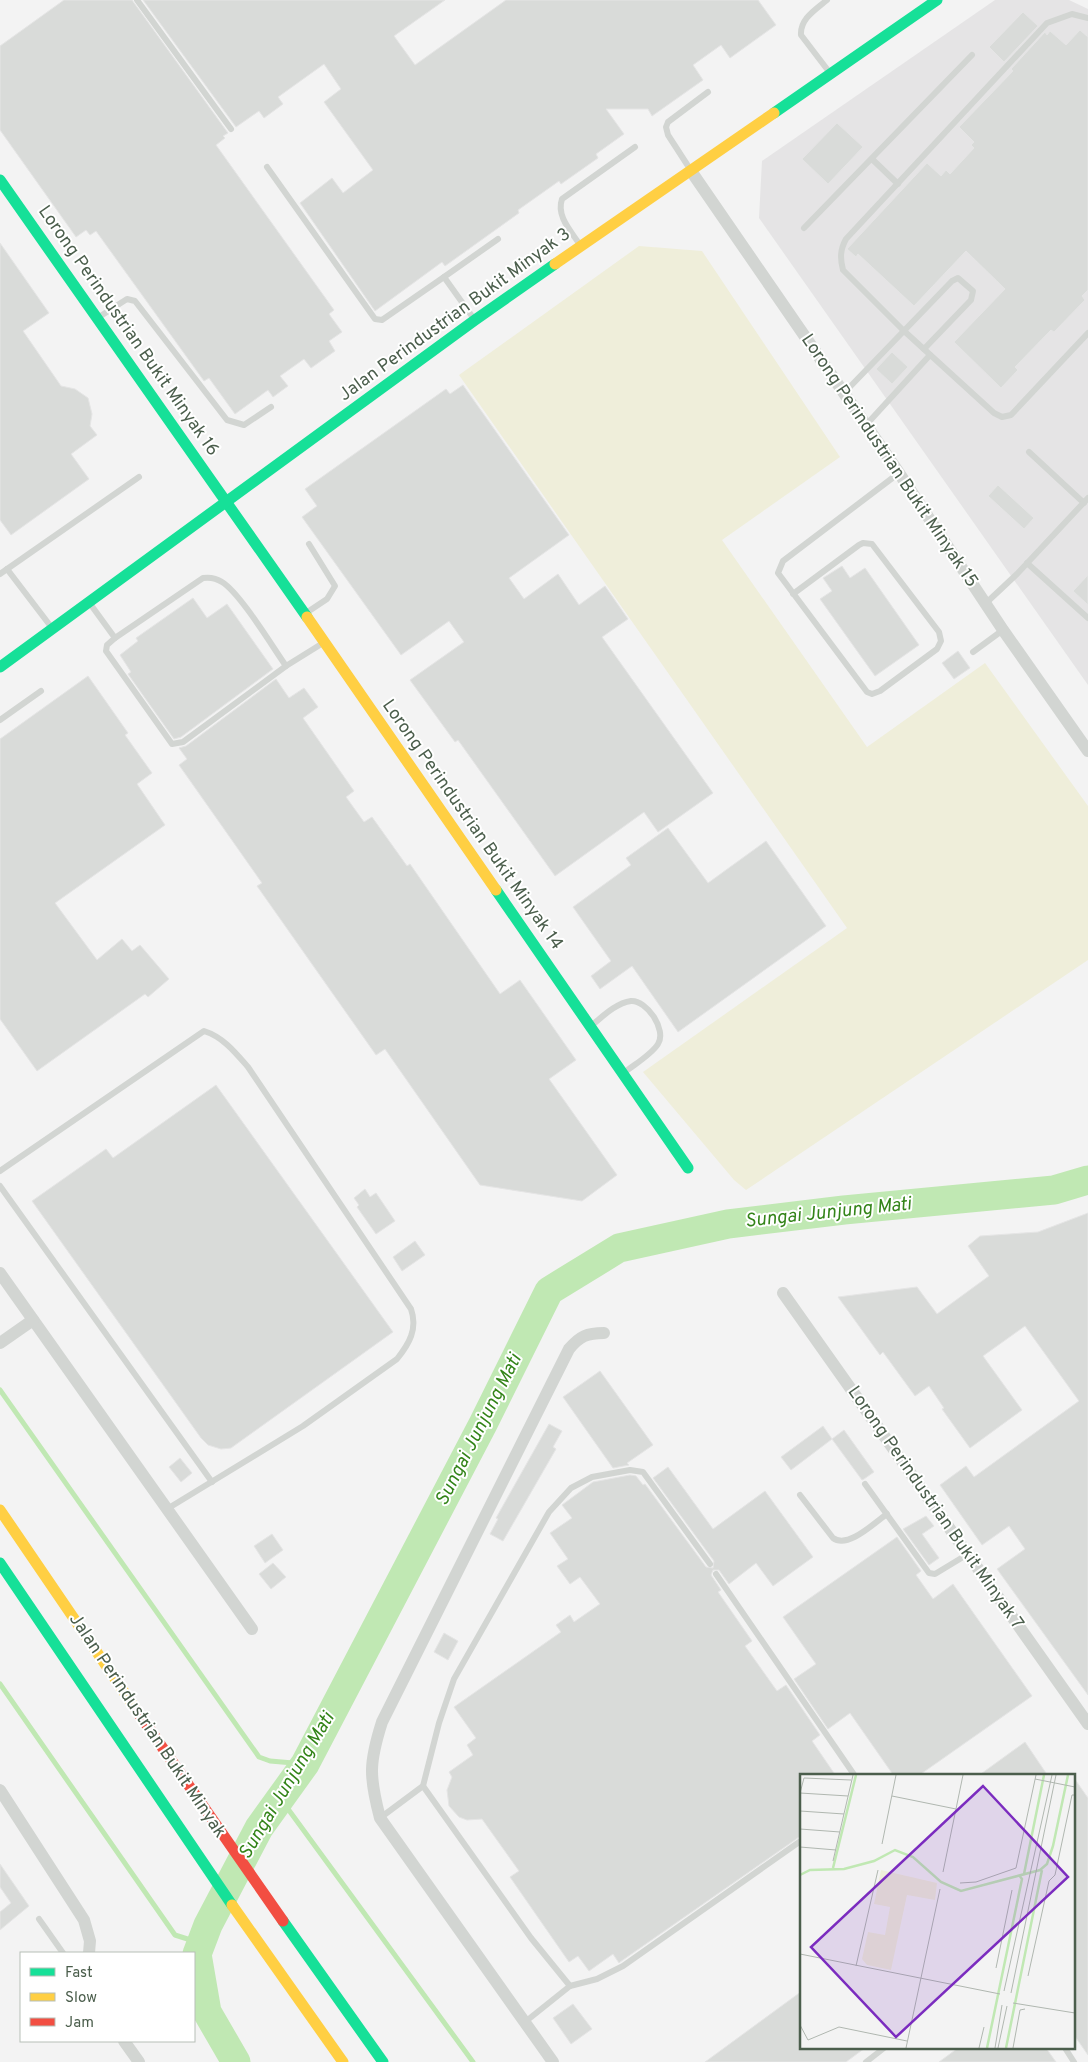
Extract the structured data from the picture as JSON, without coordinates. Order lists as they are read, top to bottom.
{
  "streets": {
    "street": [
      "Jalan Perindustrian Bukit Minyak 3",
      "Lorong Perindustrian Bukit Minyak 16",
      "Lorong Perindustrian Bukit Minyak 15",
      "Lorong Perindustrian Bukit Minyak 14",
      "Lorong Perindustrian Bukit Minyak 7",
      "Jalan Perindustrian Bukit Minyak"
    ]
  },
  "crossings": [
    ["Jalan Perindustrian Bukit Minyak 3", "Lorong Perindustrian Bukit Minyak 16"],
    ["Jalan Perindustrian Bukit Minyak 3", "Lorong Perindustrian Bukit Minyak 15"],
    ["Jalan Perindustrian Bukit Minyak 3", "Lorong Perindustrian Bukit Minyak 14"],
    ["Lorong Perindustrian Bukit Minyak 16", "Lorong Perindustrian Bukit Minyak 14"]
  ],
  "water": ["Sungai Junjung Mati"],
  "legend": ["Fast", "Slow", "Jam"]
}
